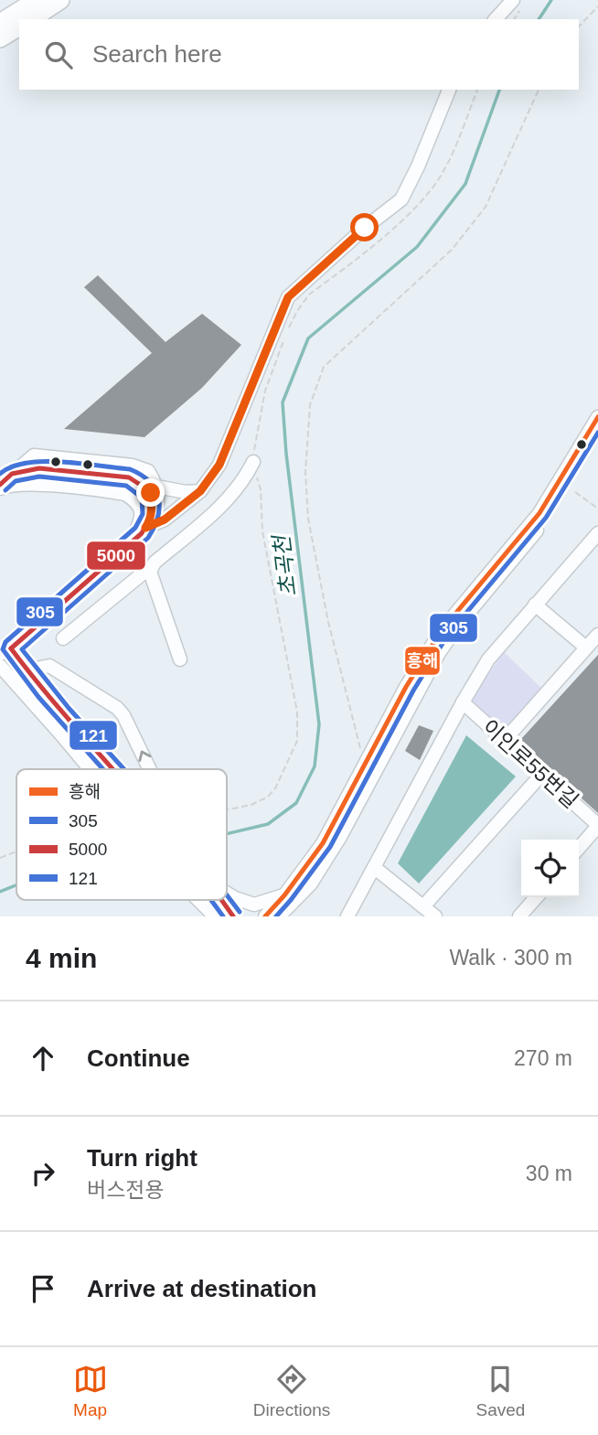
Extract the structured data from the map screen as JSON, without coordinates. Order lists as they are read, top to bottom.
{
  "streets": {
    "street": ["이인로55번길"]
  },
  "water": ["초곡천"],
  "lines": [
    "transit line 흥해",
    "transit line 305",
    "transit line 121",
    "transit line 5000"
  ],
  "legend": [
    "흥해",
    "305",
    "5000",
    "121"
  ],
  "page": {
    "search": "Search here",
    "heading": ["4 min", "Walk · 300 m"],
    "list": [
      ["Continue", "270 m"],
      ["Turn right", "버스전용", "30 m"],
      "Arrive at destination"
    ],
    "nav": ["Map", "Directions", "Saved"]
  }
}
